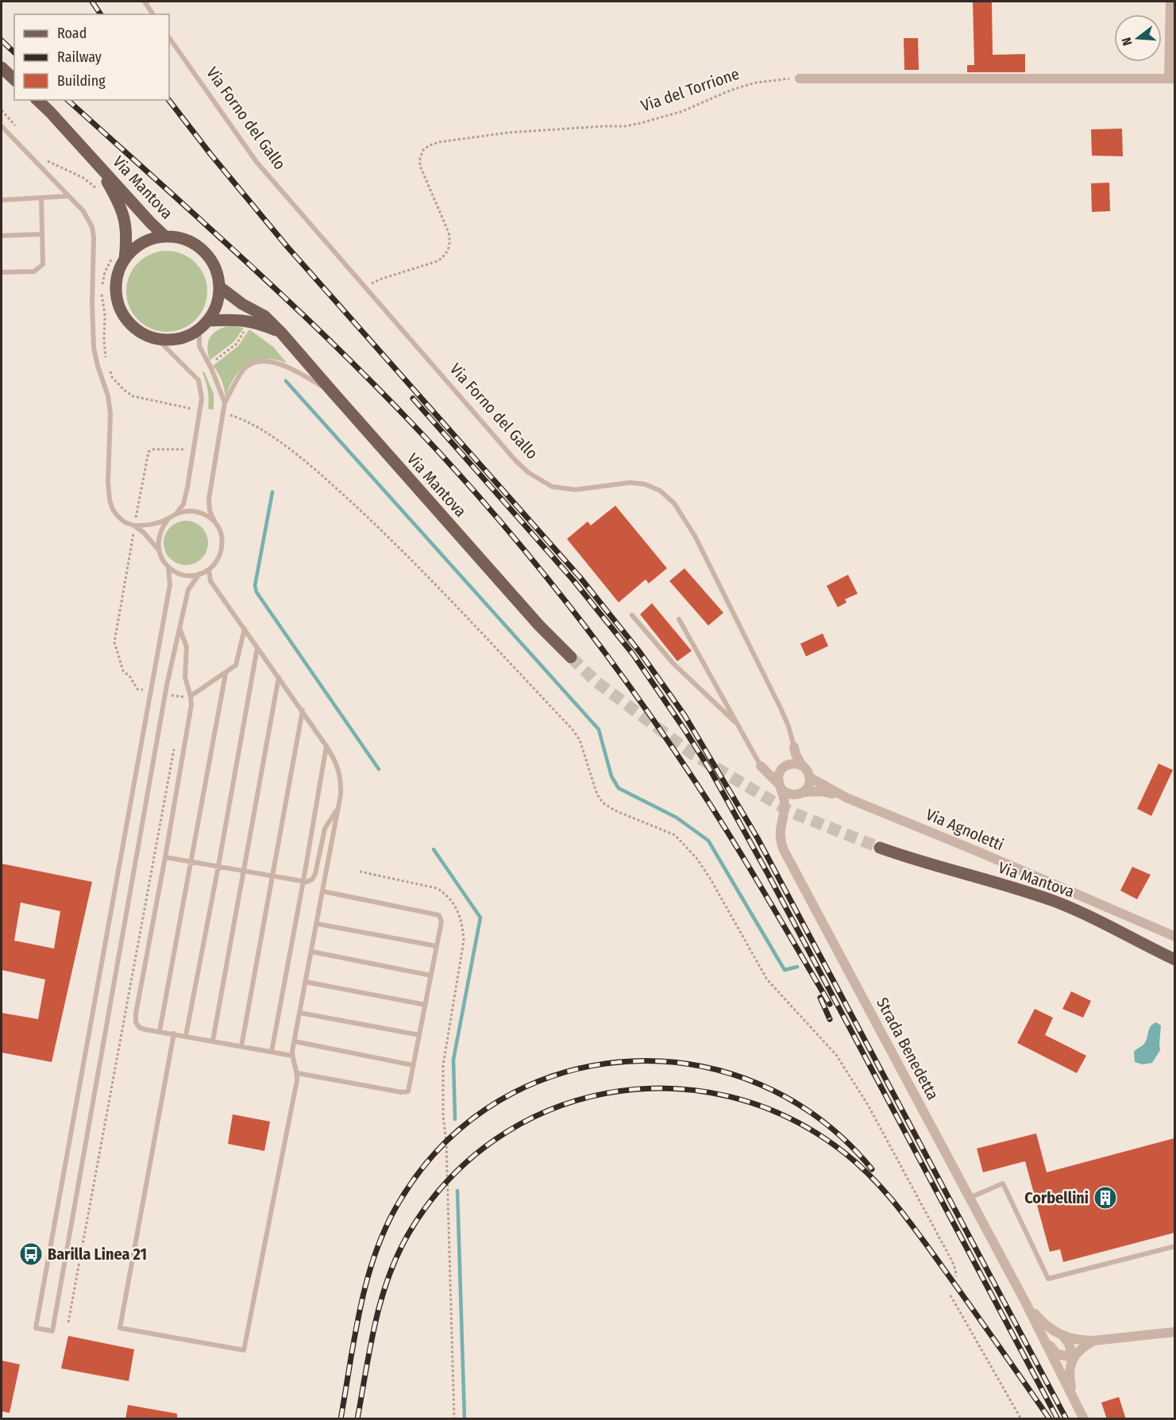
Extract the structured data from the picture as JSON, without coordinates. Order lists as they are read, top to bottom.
{
  "streets": {
    "main road": ["Via Mantova"],
    "street": ["Via Forno del Gallo", "Via Agnoletti", "Strada Benedetta"],
    "path": ["Via del Torrione"]
  },
  "crossings": [
    ["Via del Torrione", "Via Forno del Gallo"],
    ["Via Forno del Gallo", "Via Agnoletti"],
    ["Via Forno del Gallo", "Strada Benedetta"],
    ["Via Agnoletti", "Strada Benedetta"]
  ],
  "places": {
    "building": ["Corbellini"],
    "bus stop": ["Barilla Linea 21"]
  },
  "legend": ["Road", "Railway", "Building"],
  "north": "left"
}
